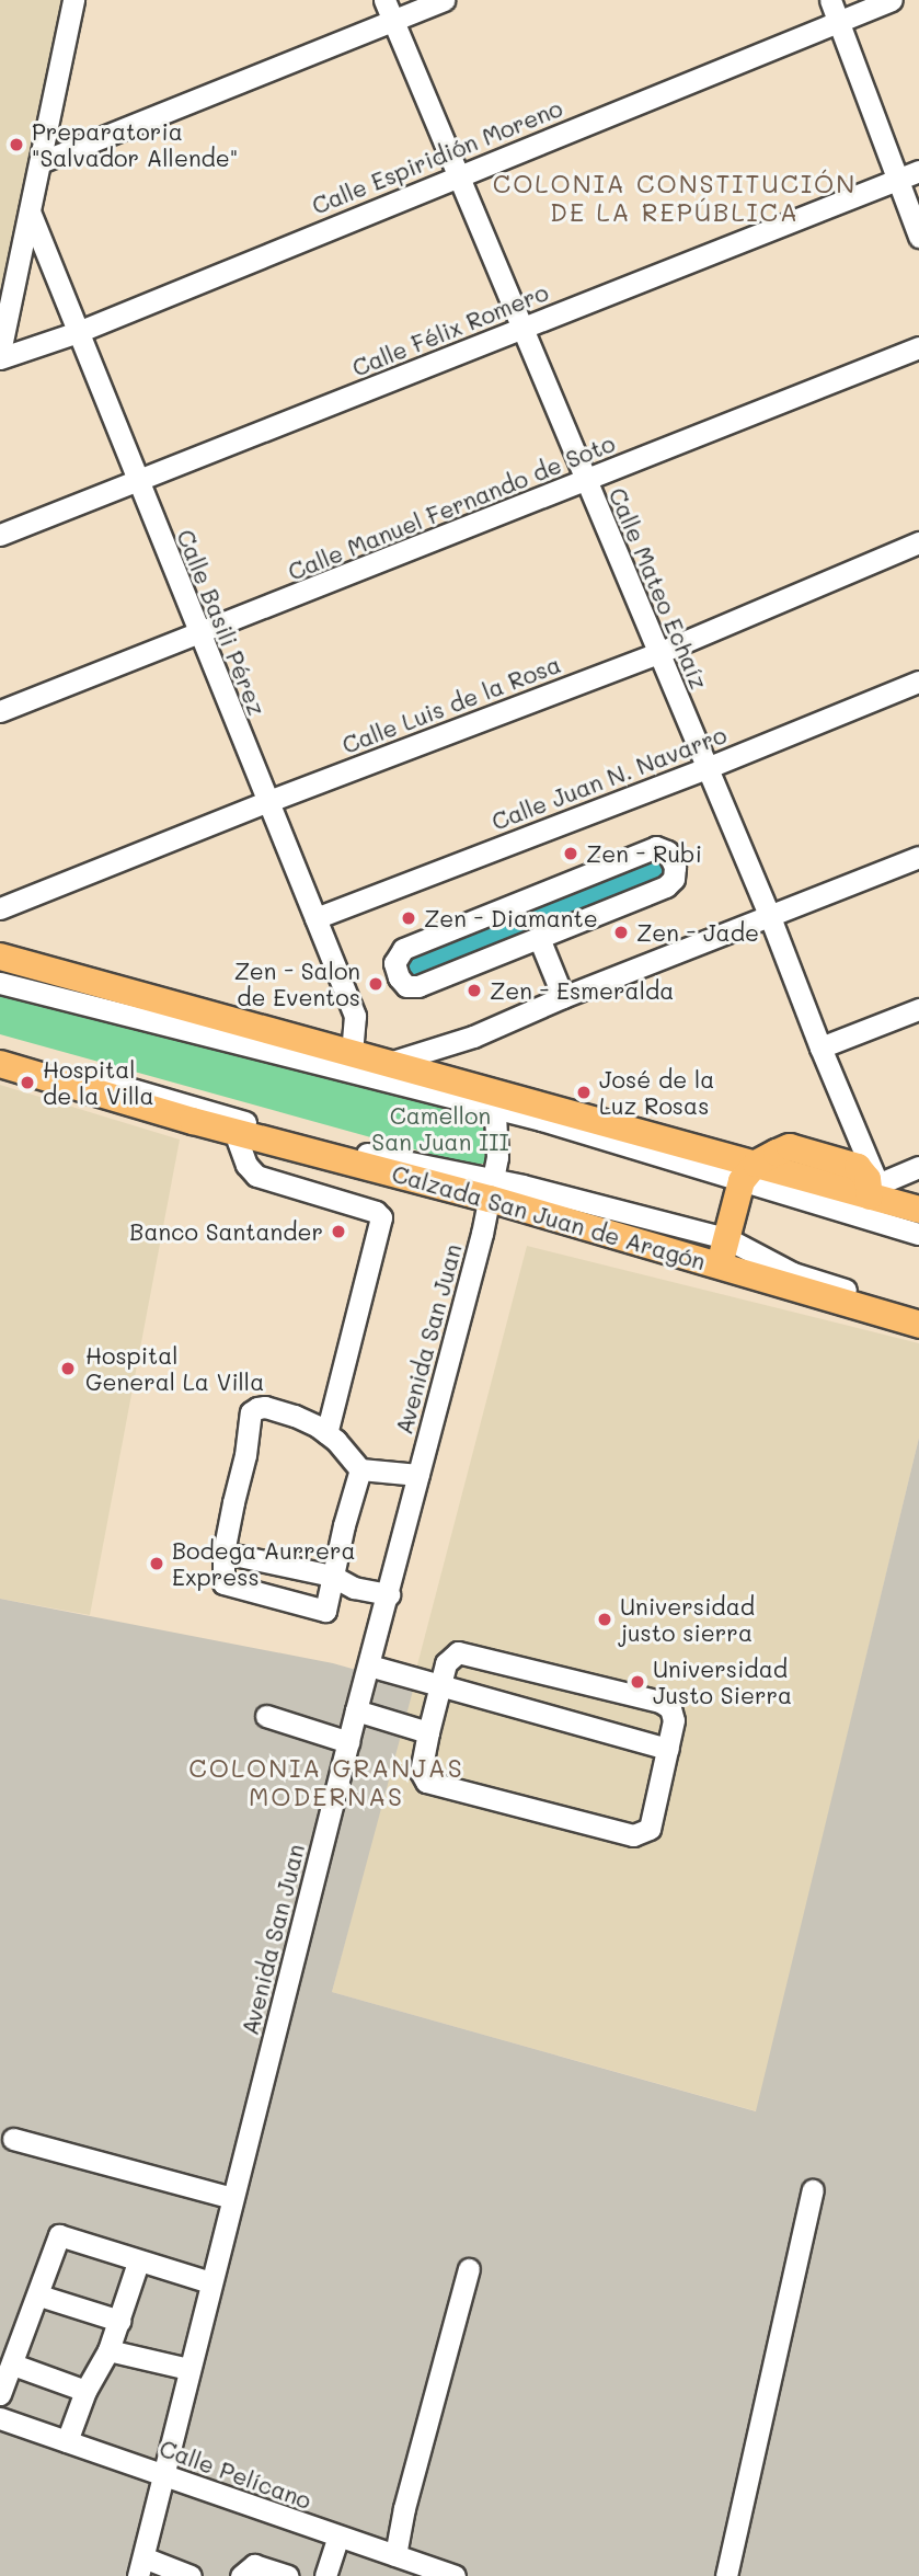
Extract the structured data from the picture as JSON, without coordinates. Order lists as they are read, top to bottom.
{
  "streets": {
    "main road": ["Calzada San Juan de Aragón"],
    "street": [
      "Calle Espiridión Moreno",
      "Calle Félix Romero",
      "Calle Manuel Fernando de Soto",
      "Calle Mateo Echaíz",
      "Calle Basili Pérez",
      "Calle Luis de la Rosa",
      "Calle Juan N. Navarro",
      "Avenida San Juan",
      "Calle Pelícano"
    ]
  },
  "crossings": [
    ["Calle Espiridión Moreno", "Calle Mateo Echaíz"],
    ["Calle Espiridión Moreno", "Calle Basili Pérez"],
    ["Calle Félix Romero", "Calle Mateo Echaíz"],
    ["Calle Félix Romero", "Calle Basili Pérez"],
    ["Calle Manuel Fernando de Soto", "Calle Mateo Echaíz"],
    ["Calle Manuel Fernando de Soto", "Calle Basili Pérez"],
    ["Calle Mateo Echaíz", "Calle Luis de la Rosa"],
    ["Calle Mateo Echaíz", "Calle Juan N. Navarro"],
    ["Calle Basili Pérez", "Calle Luis de la Rosa"],
    ["Calle Basili Pérez", "Calle Juan N. Navarro"],
    ["Calzada San Juan de Aragón", "Avenida San Juan"],
    ["Avenida San Juan", "Calle Pelícano"]
  ],
  "districts": ["COLONIA CONSTITUCIÓN DE LA REPÚBLICA", "COLONIA GRANJAS MODERNAS"],
  "parks": ["Camellon San Juan III"],
  "places": [
    "Preparatoria \"Salvador Allende\"",
    "Zen - Rubi",
    "Zen - Diamante",
    "Zen - Jade",
    "Zen - Salon de Eventos",
    "Zen - Esmeralda",
    "Hospital de la Villa",
    "José de la Luz Rosas",
    "Banco Santander",
    "Hospital General La Villa",
    "Bodega Aurrera Express",
    "Universidad justo sierra",
    "Universidad Justo Sierra"
  ]
}
